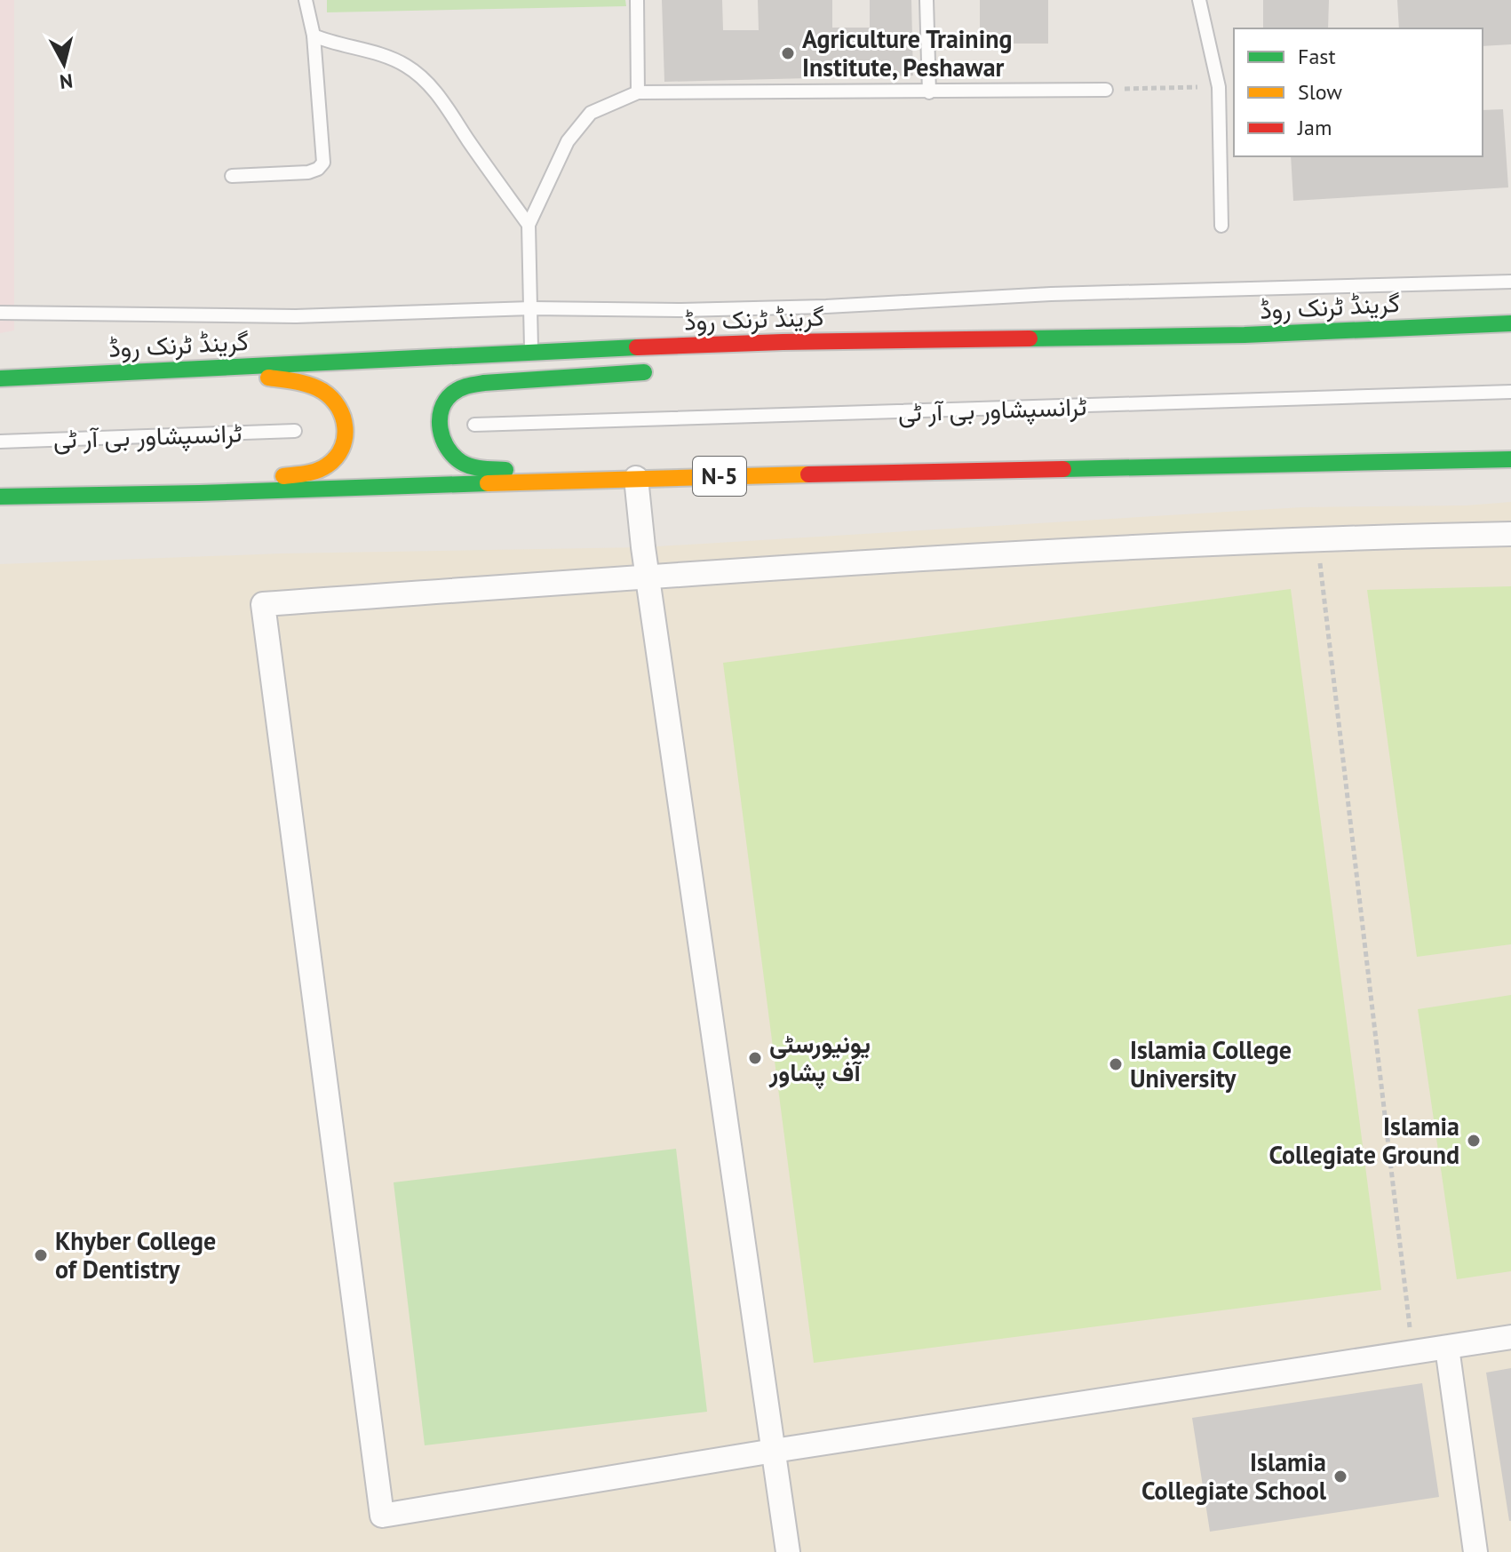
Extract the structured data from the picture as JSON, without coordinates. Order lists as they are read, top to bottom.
{
  "streets": {
    "highway": ["گرینڈ ٹرنک روڈ", "N-5"],
    "lane": ["ٹرانسپشاور بی آر ٹی"]
  },
  "places": [
    "Agriculture Training Institute, Peshawar",
    "یونیورسٹی آف پشاور",
    "Islamia College University",
    "Islamia Collegiate Ground",
    "Khyber College of Dentistry",
    "Islamia Collegiate School"
  ],
  "legend": ["Fast", "Slow", "Jam"],
  "north": "bottom"
}
